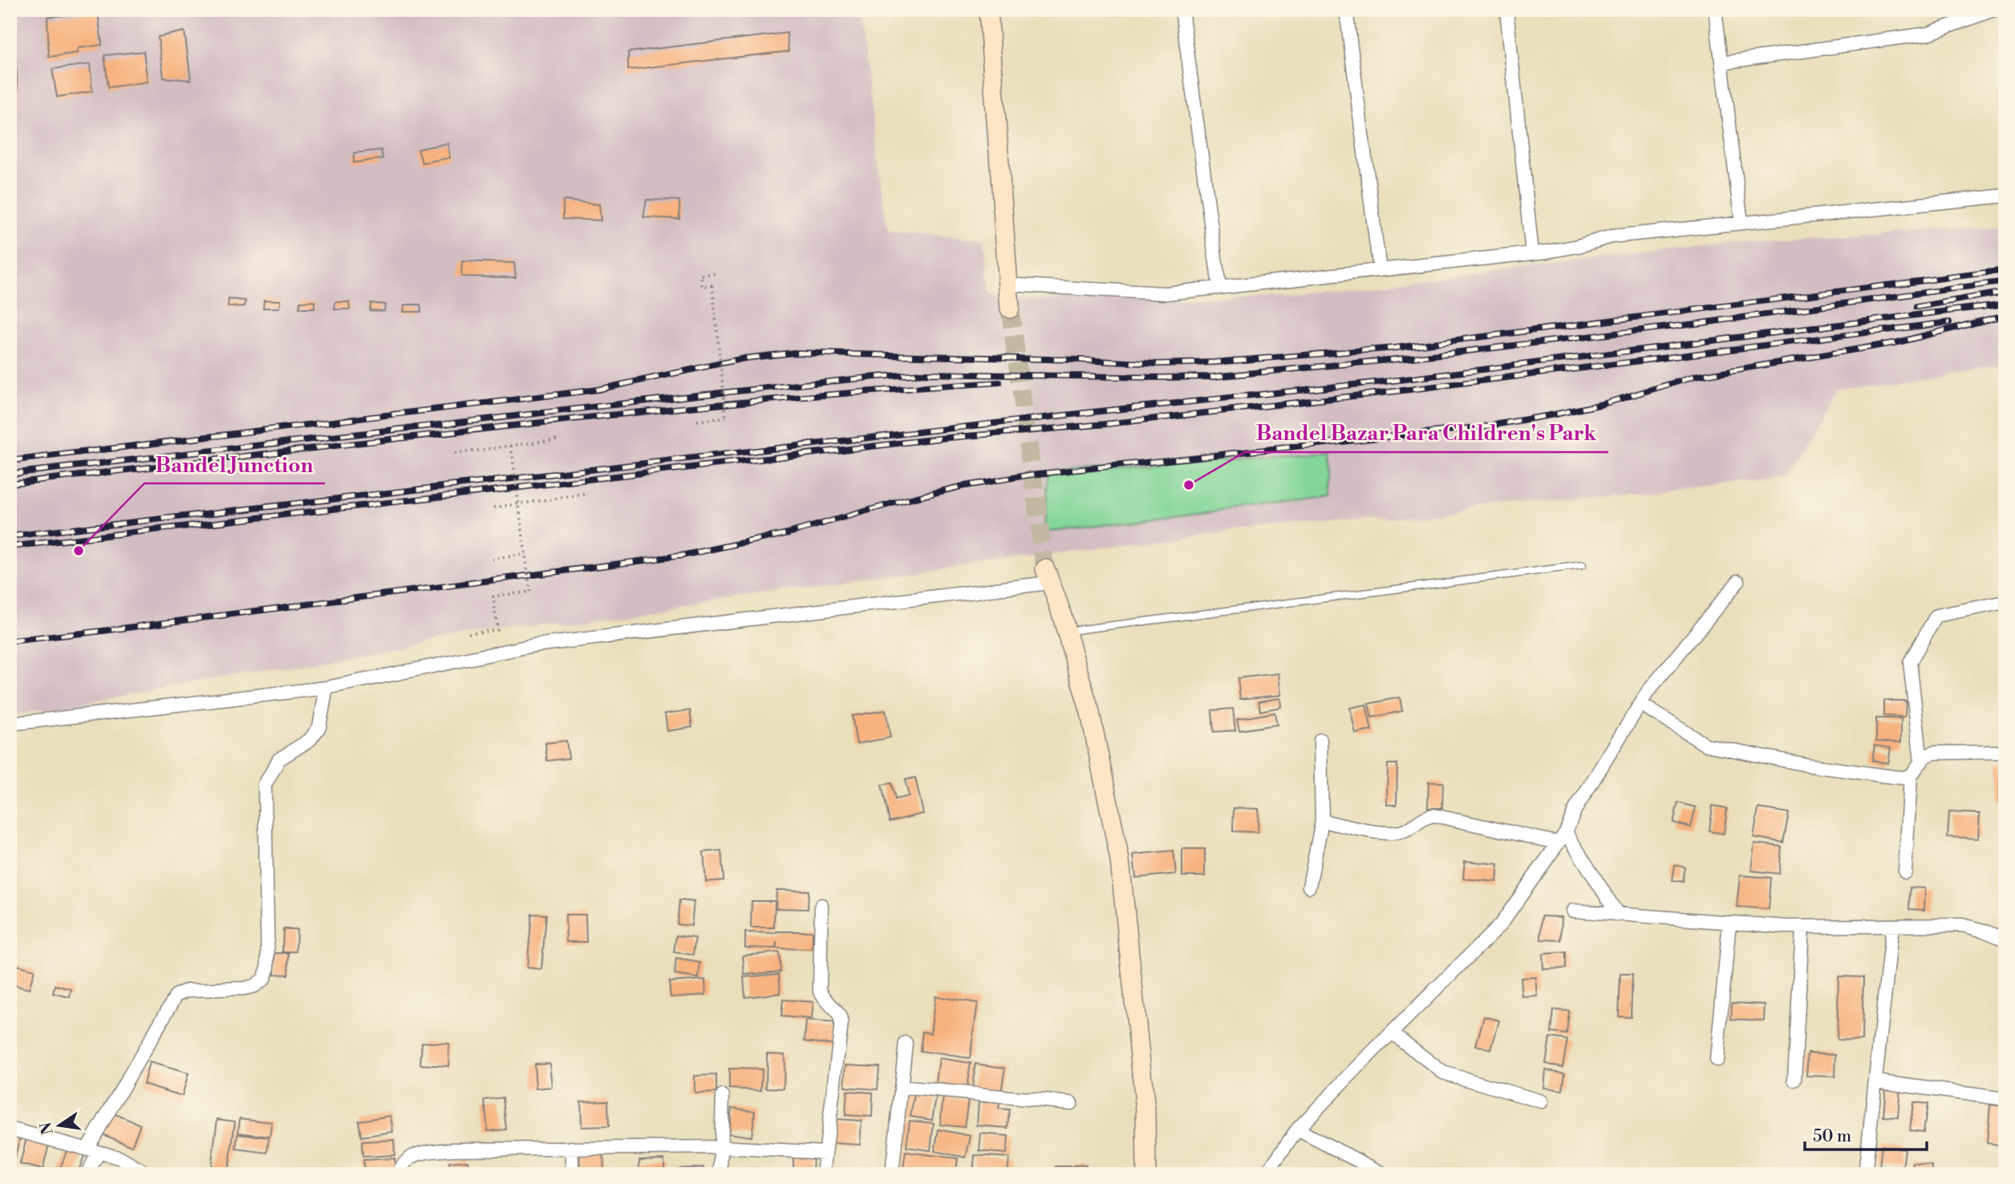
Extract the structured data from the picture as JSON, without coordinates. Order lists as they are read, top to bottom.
{
  "places": ["Bandel Bazar Para Children's Park", "Bandel Junction"],
  "scale_bar": "50 m",
  "north": "left"
}
